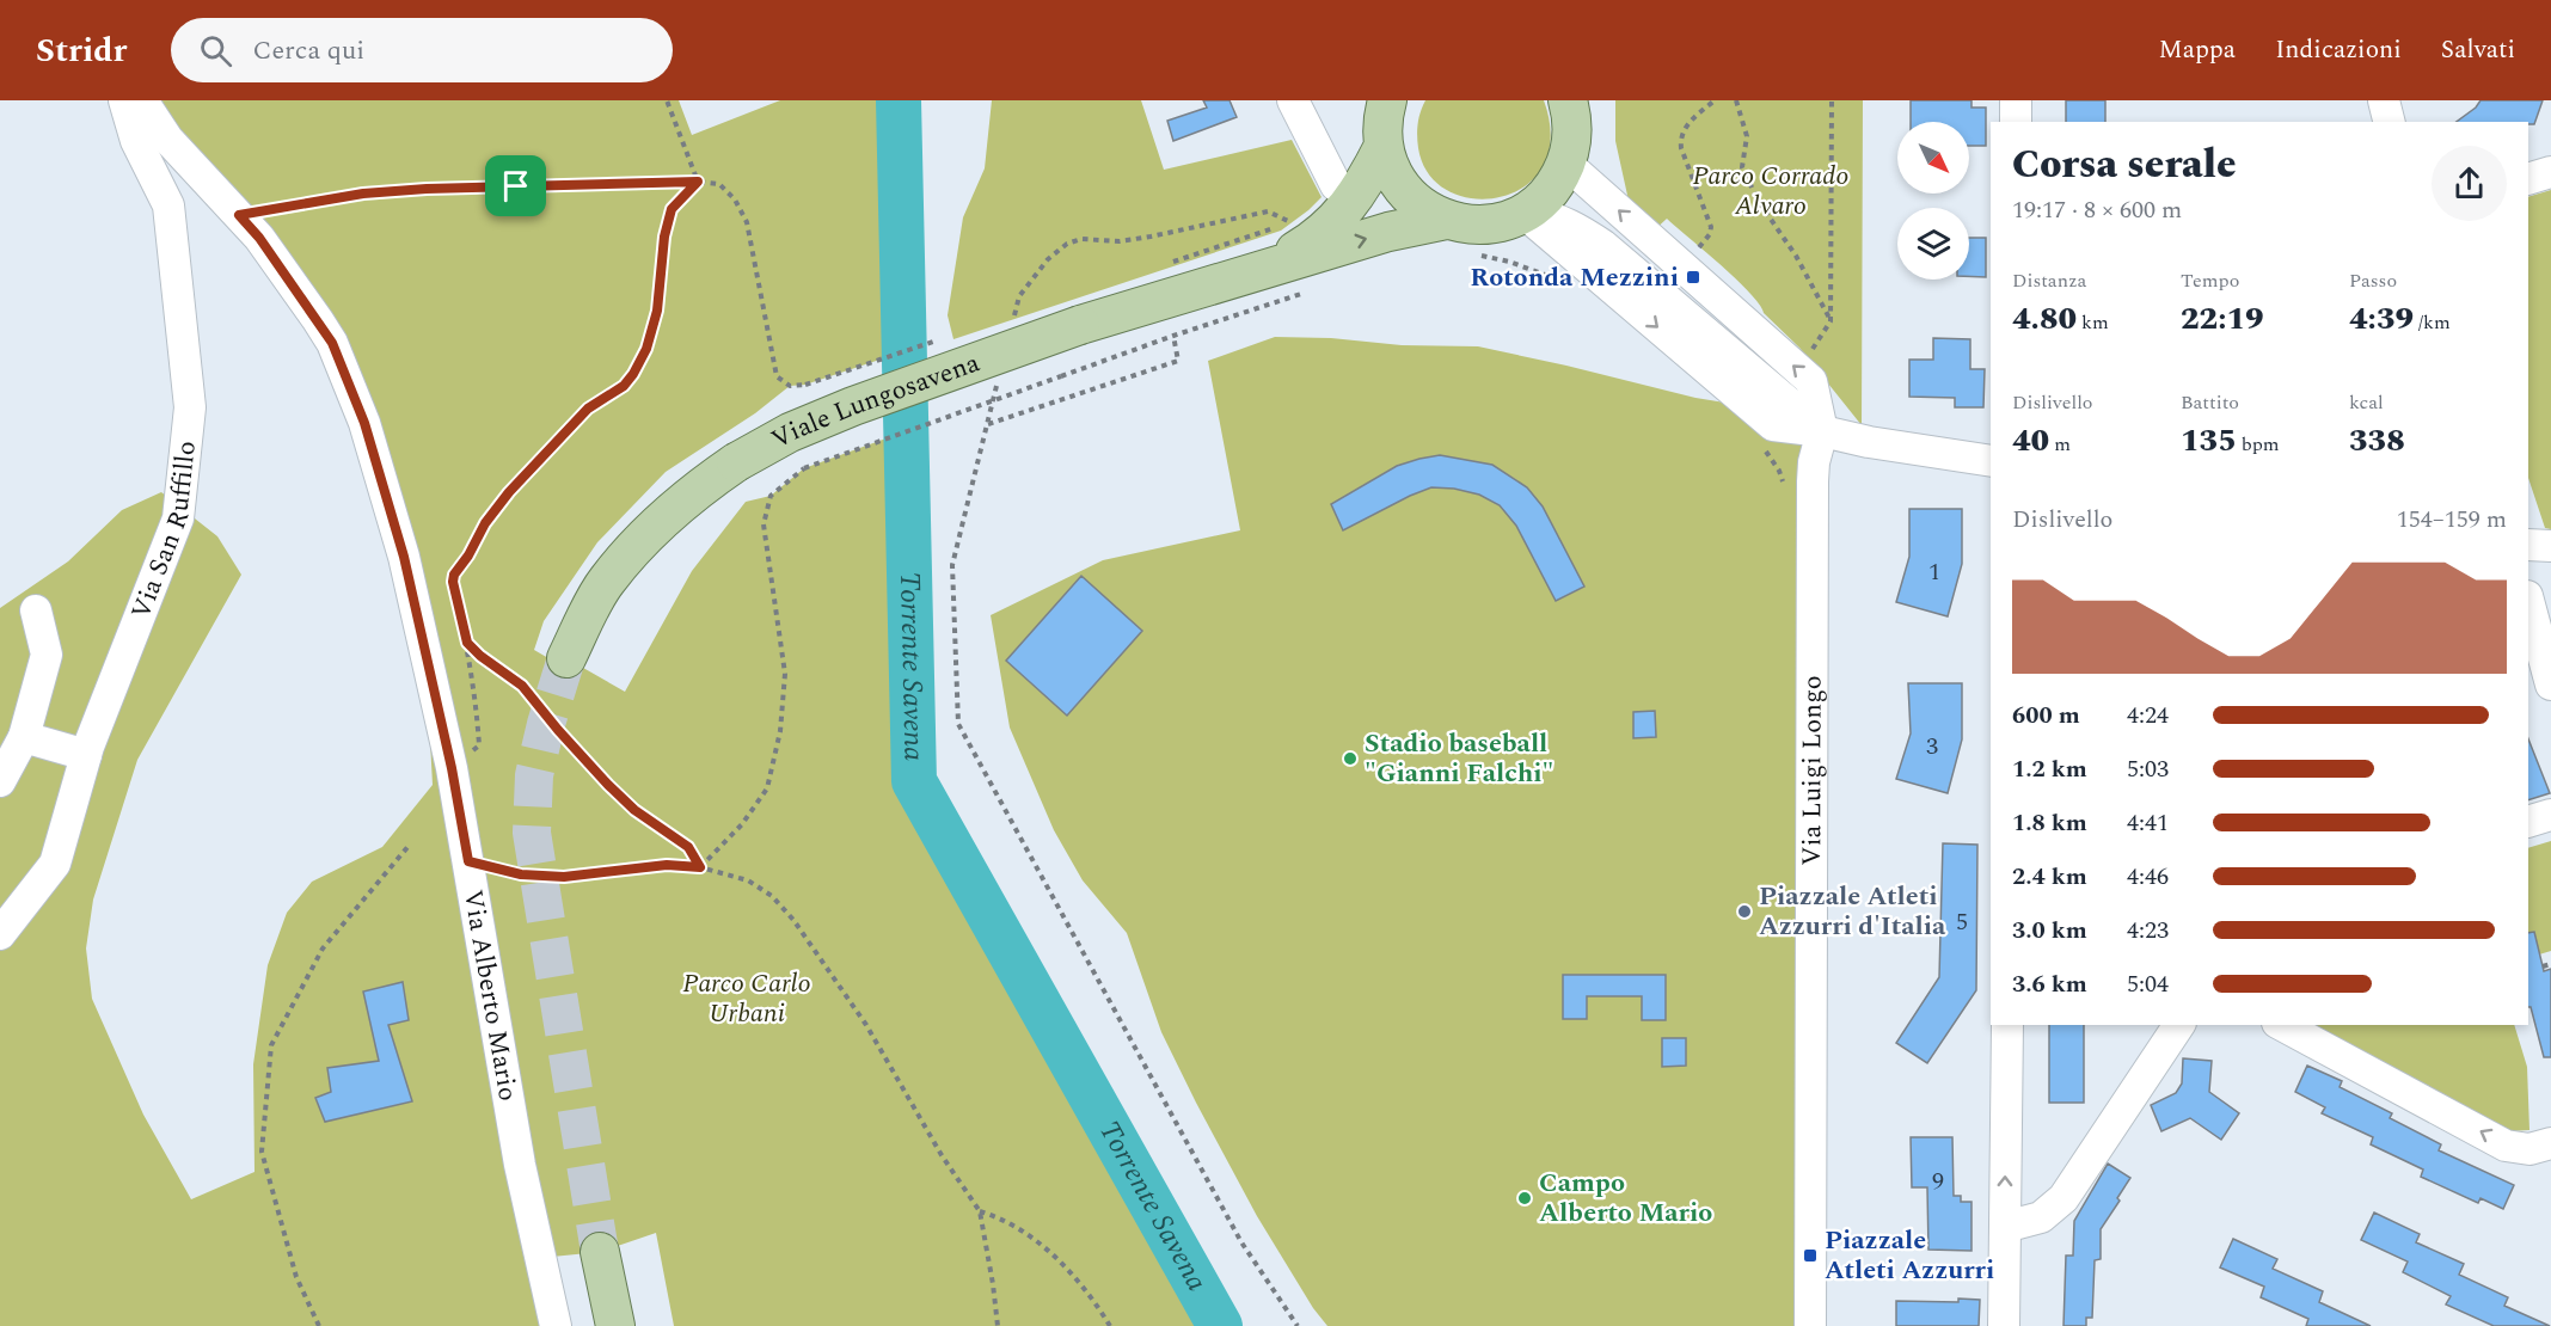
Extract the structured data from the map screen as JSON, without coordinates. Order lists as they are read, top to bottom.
{
  "streets": {
    "main road": ["Viale Lungosavena"],
    "street": ["Via San Ruffillo", "Via Luigi Longo", "Via Alberto Mario"]
  },
  "water": ["Torrente Savena"],
  "parks": ["Parco Corrado Alvaro", "Parco Carlo Urbani"],
  "places": {
    "transit": ["Rotonda Mezzini", "Piazzale Atleti Azzurri"],
    "other": ["Stadio baseball \"Gianni Falchi\"", "Piazzale Atleti Azzurri d'Italia", "Campo Alberto Mario"]
  },
  "house_numbers": [
    "1",
    "3",
    "5",
    "9"
  ],
  "north": "bottom right",
  "page": {
    "header": "Stridr",
    "search": "Cerca qui",
    "nav": ["Mappa", "Indicazioni", "Salvati"],
    "heading": ["Corsa serale", "19:17 · 8 × 600 m"],
    "stats": [
      ["Distanza", "4.80 km"],
      ["Tempo", "22:19"],
      ["Passo", "4:39 /km"],
      ["Dislivello", "40 m"],
      ["Battito", "135 bpm"],
      ["kcal", "338"]
    ],
    "chart": ["Dislivello", "154–159 m"],
    "list": [
      {
        "name": "600 m",
        "note": "4:24"
      },
      {
        "name": "1.2 km",
        "note": "5:03"
      },
      {
        "name": "1.8 km",
        "note": "4:41"
      },
      {
        "name": "2.4 km",
        "note": "4:46"
      },
      {
        "name": "3.0 km",
        "note": "4:23"
      },
      {
        "name": "3.6 km",
        "note": "5:04"
      }
    ]
  }
}
